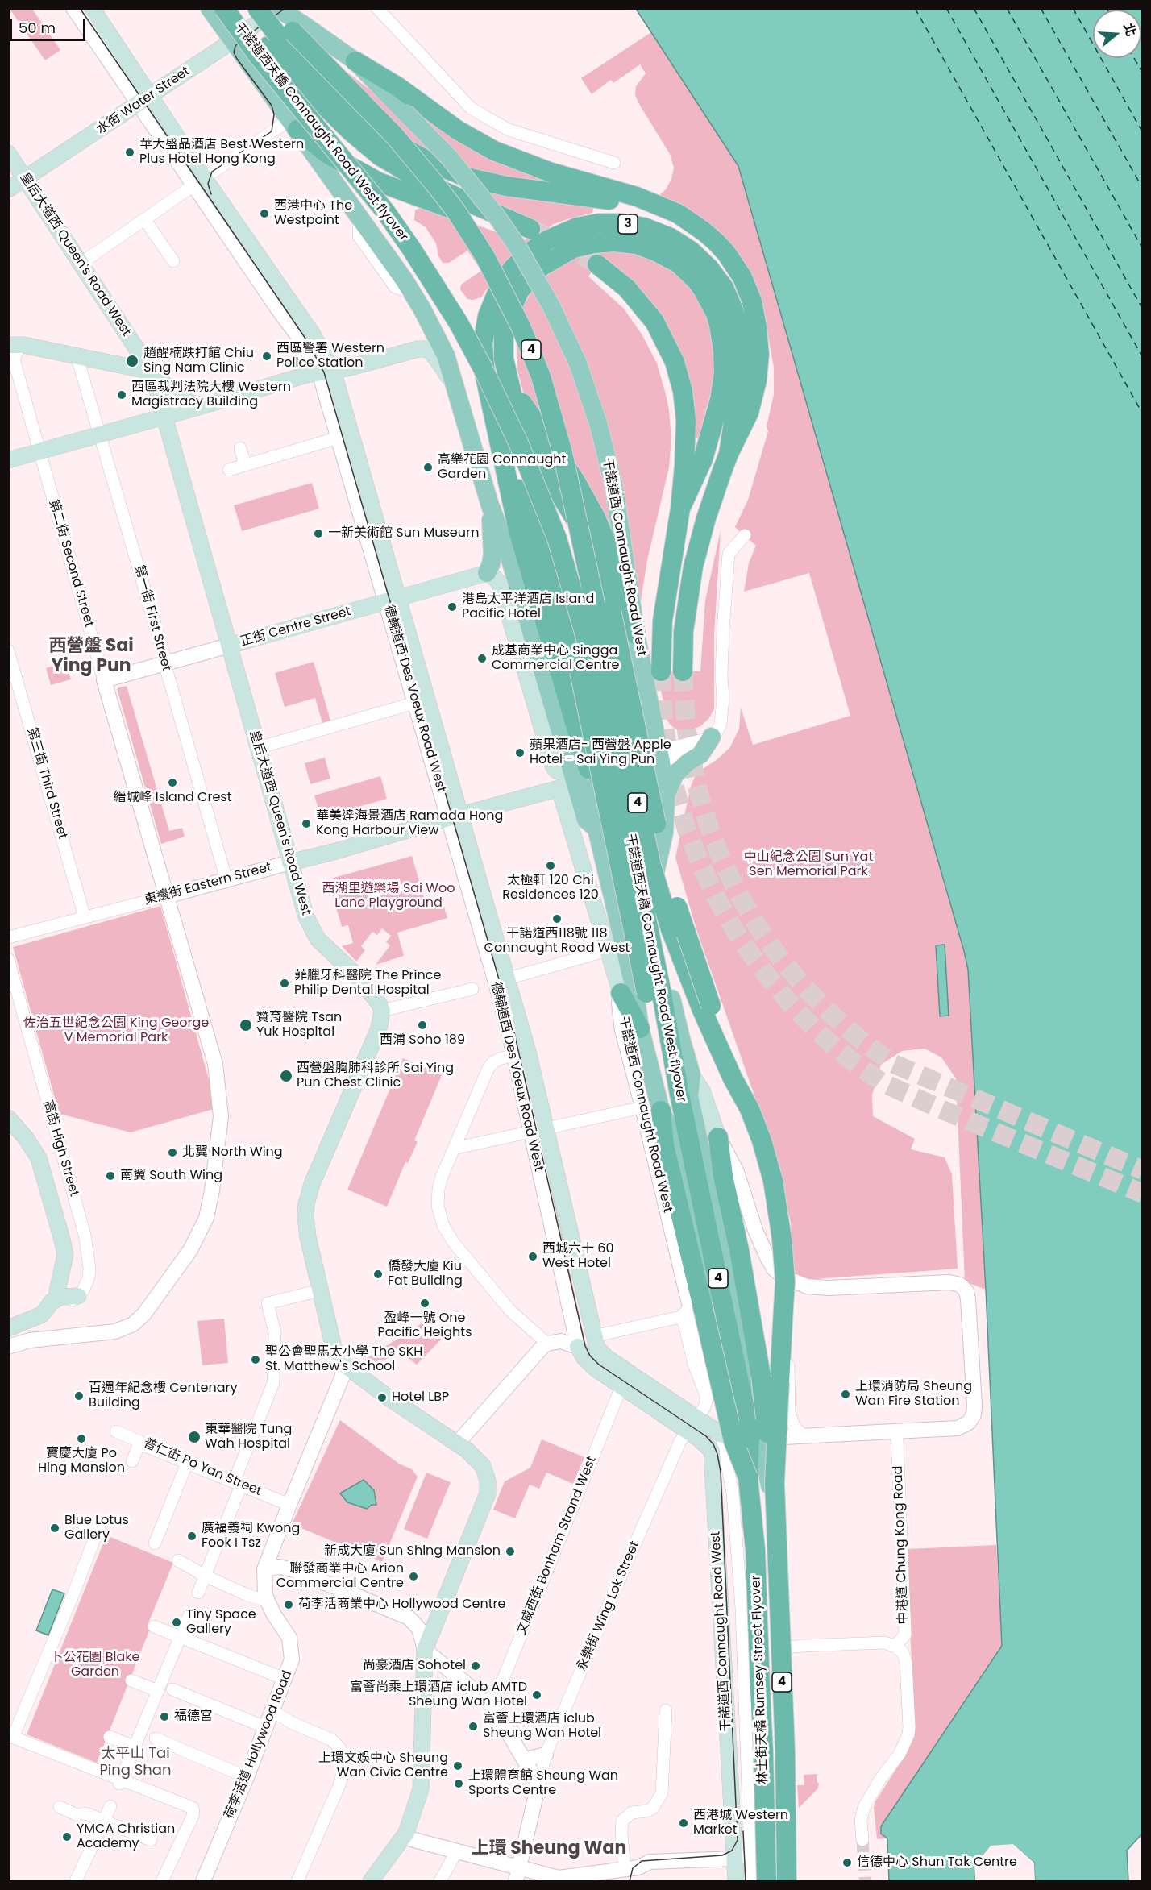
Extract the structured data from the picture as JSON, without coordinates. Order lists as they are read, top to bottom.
{
  "streets": {
    "highway": [
      "干諾道西天橋 Connaught Road West flyover",
      "3",
      "4",
      "林士街天橋 Rumsey Street Flyover"
    ],
    "main road": [
      "水街 Water Street",
      "皇后大道西 Queen's Road West",
      "干諾道西 Connaught Road West",
      "正街 Centre Street",
      "德輔道西 Des Voeux Road West",
      "東邊街 Eastern Street"
    ],
    "street": [
      "第二街 Second Street",
      "第一街 First Street",
      "第三街 Third Street",
      "高街 High Street",
      "普仁街 Po Yan Street",
      "中港道 Chung Kong Road",
      "文咸西街 Bonham Strand West",
      "永樂街 Wing Lok Street",
      "荷李活道 Hollywood Road"
    ]
  },
  "crossings": [
    ["水街 Water Street", "皇后大道西 Queen's Road West"],
    ["水街 Water Street", "干諾道西 Connaught Road West"],
    ["水街 Water Street", "德輔道西 Des Voeux Road West"],
    ["干諾道西天橋 Connaught Road West flyover", "林士街天橋 Rumsey Street Flyover"],
    ["3", "干諾道西 Connaught Road West"],
    ["皇后大道西 Queen's Road West", "正街 Centre Street"],
    ["皇后大道西 Queen's Road West", "東邊街 Eastern Street"],
    ["干諾道西 Connaught Road West", "德輔道西 Des Voeux Road West"],
    ["干諾道西 Connaught Road West", "東邊街 Eastern Street"],
    ["干諾道西 Connaught Road West", "永樂街 Wing Lok Street"],
    ["干諾道西 Connaught Road West", "林士街天橋 Rumsey Street Flyover"],
    ["第二街 Second Street", "正街 Centre Street"],
    ["第二街 Second Street", "東邊街 Eastern Street"],
    ["第一街 First Street", "正街 Centre Street"],
    ["第一街 First Street", "東邊街 Eastern Street"],
    ["正街 Centre Street", "德輔道西 Des Voeux Road West"],
    ["德輔道西 Des Voeux Road West", "東邊街 Eastern Street"],
    ["德輔道西 Des Voeux Road West", "文咸西街 Bonham Strand West"],
    ["德輔道西 Des Voeux Road West", "永樂街 Wing Lok Street"],
    ["第三街 Third Street", "東邊街 Eastern Street"],
    ["普仁街 Po Yan Street", "荷李活道 Hollywood Road"]
  ],
  "districts": ["西營盤 Sai Ying Pun", "太平山 Tai Ping Shan", "上環 Sheung Wan"],
  "parks": [
    "中山紀念公園 Sun Yat Sen Memorial Park",
    "西湖里遊樂場 Sai Woo Lane Playground",
    "佐治五世紀念公園 King George V Memorial Park",
    "卜公花園 Blake Garden"
  ],
  "places": [
    "華大盛品酒店 Best Western Plus Hotel Hong Kong",
    "西港中心 The Westpoint",
    "西區警署 Western Police Station",
    "趙醒楠跌打館 Chiu Sing Nam Clinic",
    "西區裁判法院大樓 Western Magistracy Building",
    "高樂花園 Connaught Garden",
    "一新美術館 Sun Museum",
    "港島太平洋酒店 Island Pacific Hotel",
    "成基商業中心 Singga Commercial Centre",
    "蘋果酒店- 西營盤 Apple Hotel - Sai Ying Pun",
    "縉城峰 Island Crest",
    "華美達海景酒店 Ramada Hong Kong Harbour View",
    "太極軒 120 Chi Residences 120",
    "干諾道西118號 118 Connaught Road West",
    "菲臘牙科醫院 The Prince Philip Dental Hospital",
    "贊育醫院 Tsan Yuk Hospital",
    "西浦 Soho 189",
    "西營盤胸肺科診所 Sai Ying Pun Chest Clinic",
    "北翼 North Wing",
    "南翼 South Wing",
    "西城六十 60 West Hotel",
    "僑發大廈 Kiu Fat Building",
    "盈峰一號 One Pacific Heights",
    "聖公會聖馬太小學 The SKH St. Matthew's School",
    "上環消防局 Sheung Wan Fire Station",
    "百週年紀念樓 Centenary Building",
    "Hotel LBP",
    "東華醫院 Tung Wah Hospital",
    "寶慶大廈 Po Hing Mansion",
    "Blue Lotus Gallery",
    "廣福義祠 Kwong Fook I Tsz",
    "新成大廈 Sun Shing Mansion",
    "聯發商業中心 Arion Commercial Centre",
    "荷李活商業中心 Hollywood Centre",
    "Tiny Space Gallery",
    "尚豪酒店 Sohotel",
    "富薈尚乘上環酒店 iclub AMTD Sheung Wan Hotel",
    "福德宮",
    "富薈上環酒店 iclub Sheung Wan Hotel",
    "上環文娛中心 Sheung Wan Civic Centre",
    "上環體育館 Sheung Wan Sports Centre",
    "西港城 Western Market",
    "YMCA Christian Academy",
    "信德中心 Shun Tak Centre"
  ],
  "scale_bar": "50 m",
  "north": "right"
}
